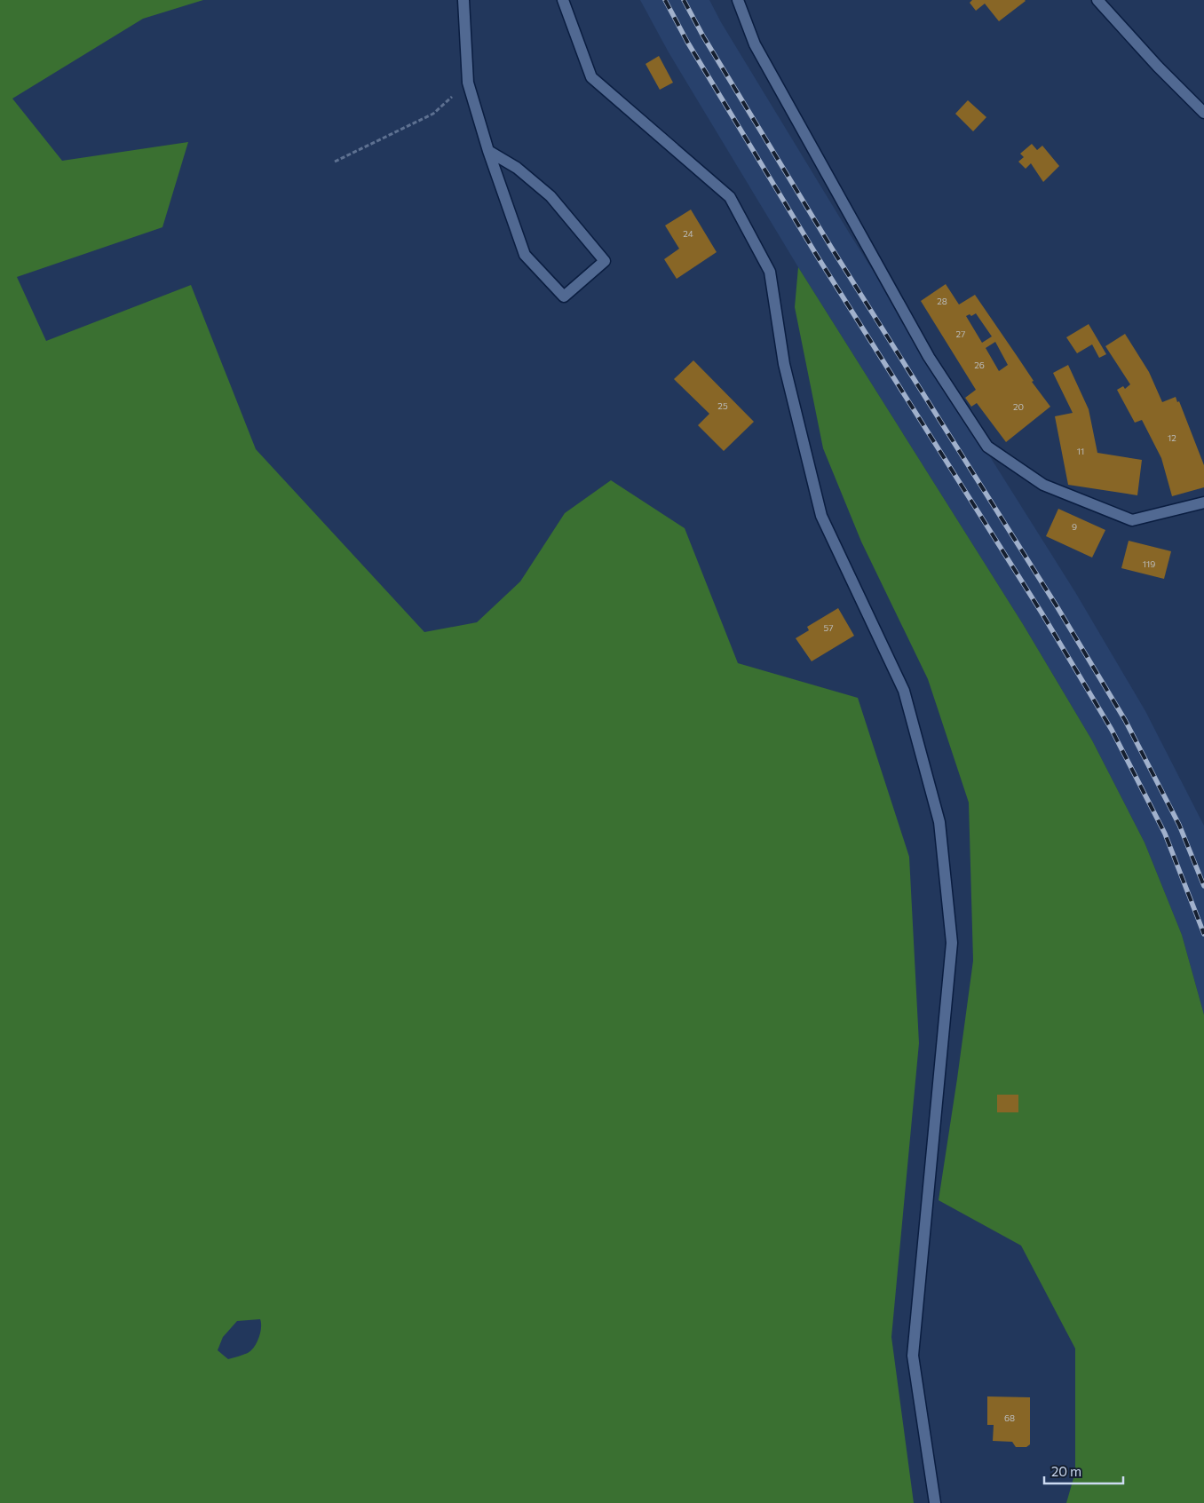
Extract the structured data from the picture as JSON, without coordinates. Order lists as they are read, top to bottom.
{
  "house_numbers": [
    "24",
    "28",
    "27",
    "26",
    "25",
    "20",
    "12",
    "11",
    "9",
    "119",
    "57",
    "68"
  ],
  "scale_bar": "20 m"
}
